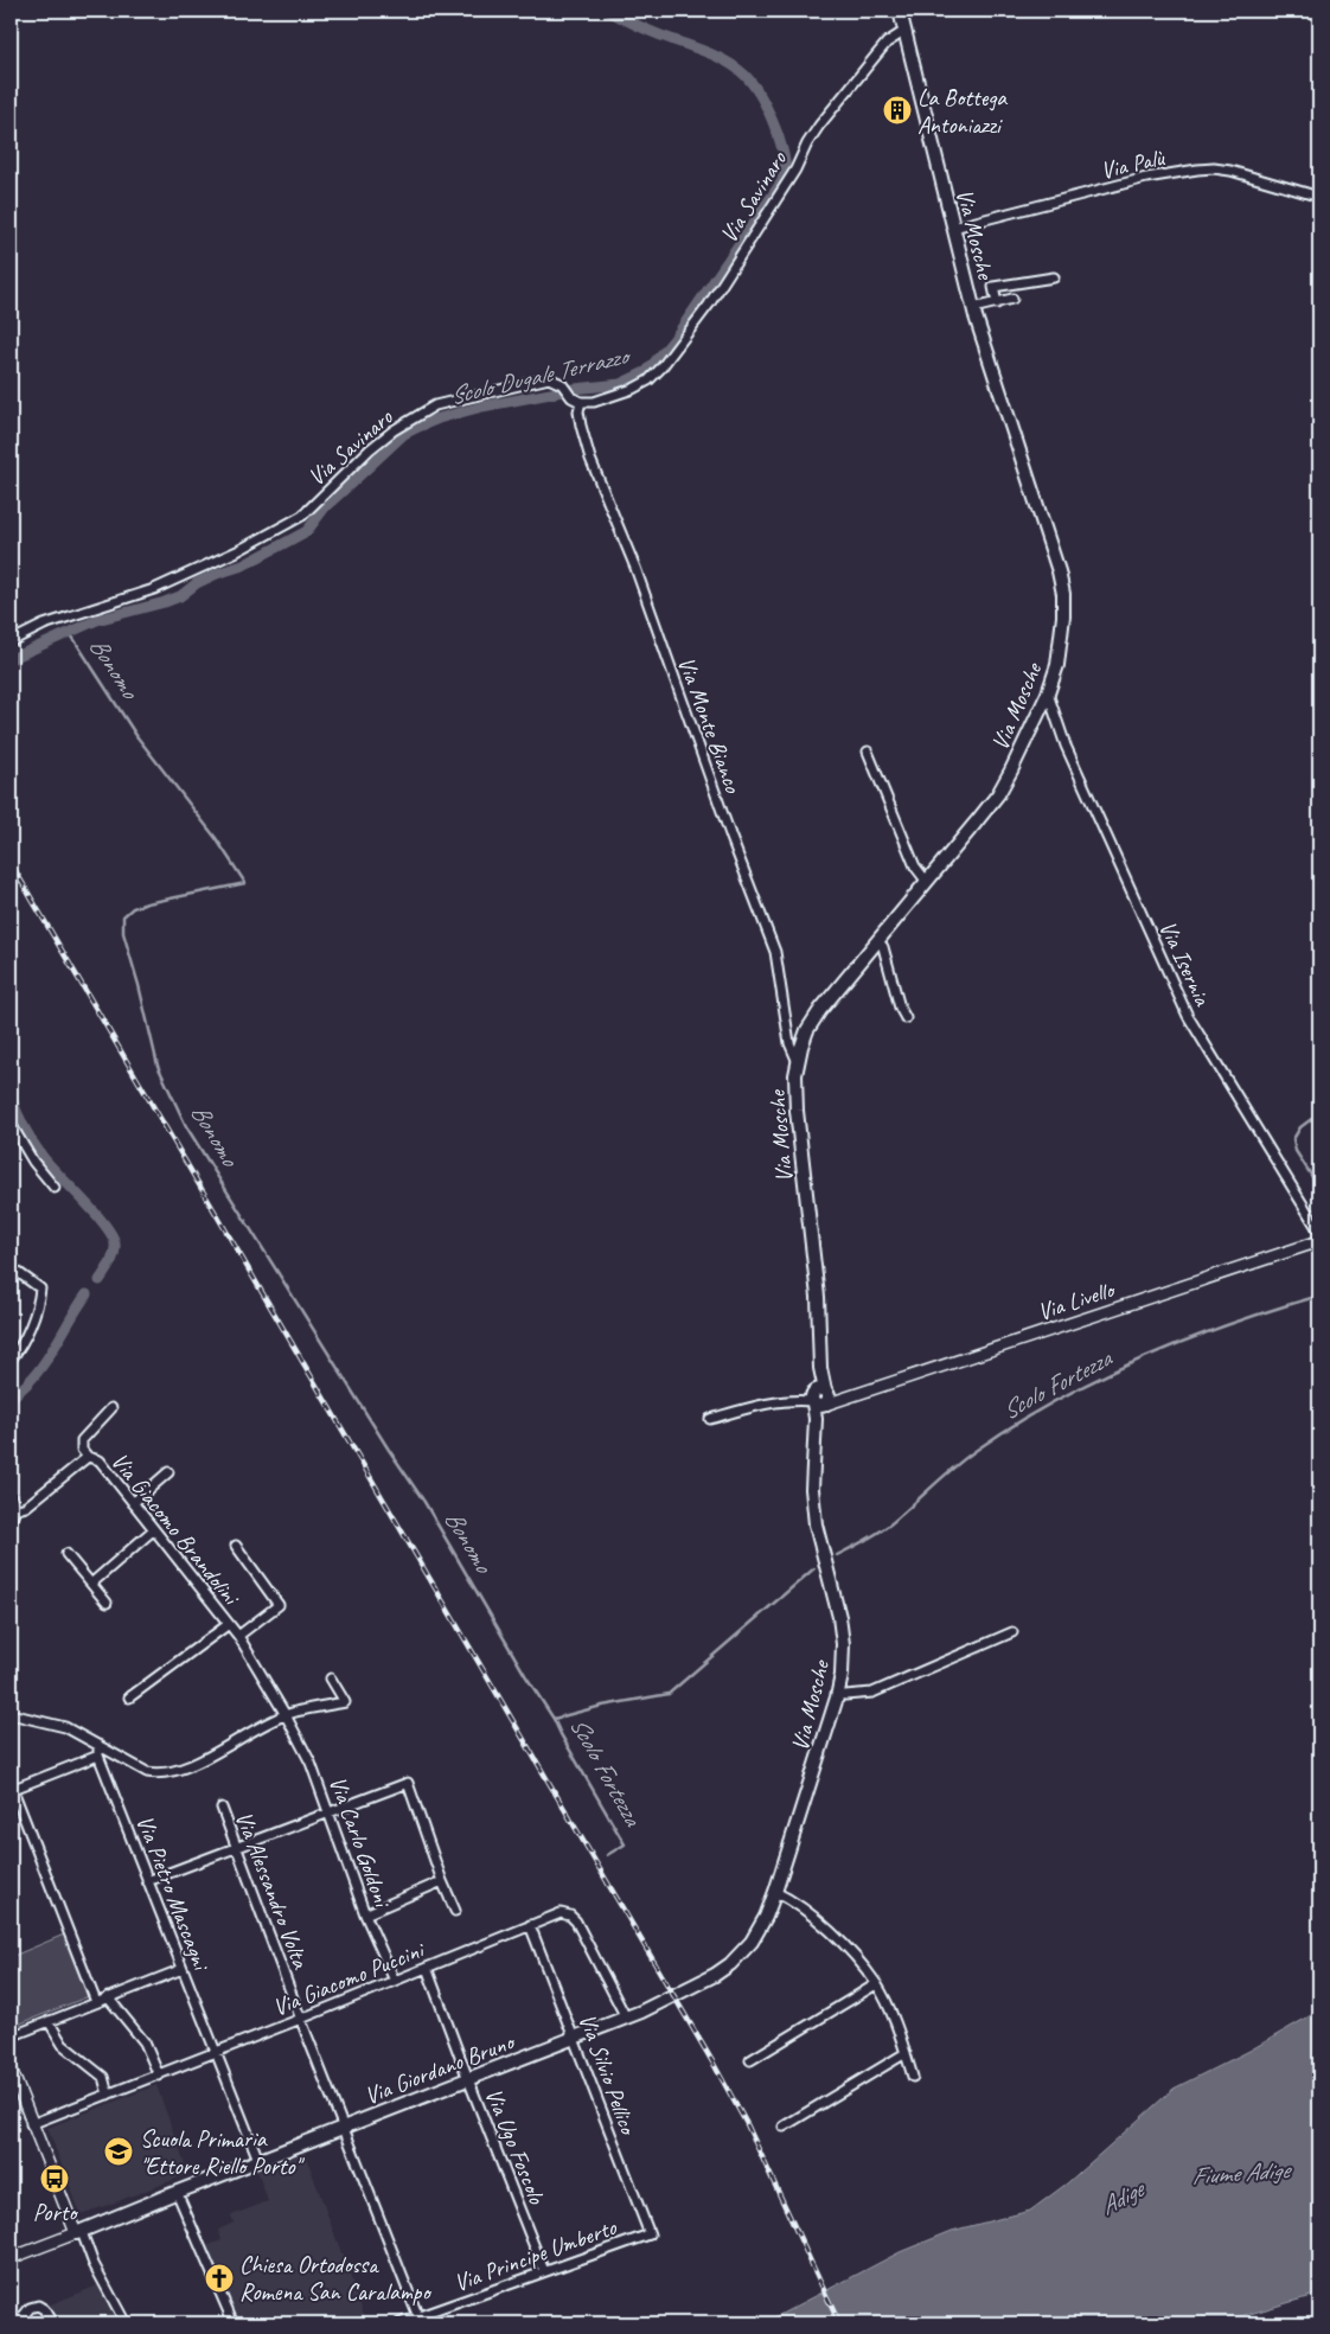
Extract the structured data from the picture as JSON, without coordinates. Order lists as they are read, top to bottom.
{
  "streets": {
    "main road": ["Via Mosche", "Via Giordano Bruno"],
    "street": [
      "Via Palù",
      "Via Savinaro",
      "Via Monte Bianco",
      "Via Isernia",
      "Via Livello",
      "Via Giacomo Brandolini",
      "Via Carlo Goldoni",
      "Via Alessandro Volta",
      "Via Pietro Mascagni",
      "Via Giacomo Puccini",
      "Via Silvio Pellico",
      "Via Ugo Foscolo",
      "Via Principe Umberto"
    ]
  },
  "crossings": [
    ["Via Palù", "Via Mosche"],
    ["Via Savinaro", "Via Mosche"],
    ["Via Savinaro", "Via Monte Bianco"],
    ["Via Mosche", "Via Monte Bianco"],
    ["Via Mosche", "Via Isernia"],
    ["Via Mosche", "Via Livello"],
    ["Via Mosche", "Via Giordano Bruno"],
    ["Via Giacomo Brandolini", "Via Carlo Goldoni"],
    ["Via Carlo Goldoni", "Via Giacomo Puccini"],
    ["Via Alessandro Volta", "Via Giacomo Puccini"],
    ["Via Alessandro Volta", "Via Giordano Bruno"],
    ["Via Alessandro Volta", "Via Principe Umberto"],
    ["Via Pietro Mascagni", "Via Giacomo Puccini"],
    ["Via Pietro Mascagni", "Via Giordano Bruno"],
    ["Via Giacomo Puccini", "Via Giordano Bruno"],
    ["Via Giacomo Puccini", "Via Silvio Pellico"],
    ["Via Giacomo Puccini", "Via Ugo Foscolo"],
    ["Via Giordano Bruno", "Via Silvio Pellico"],
    ["Via Giordano Bruno", "Via Ugo Foscolo"],
    ["Via Silvio Pellico", "Via Principe Umberto"],
    ["Via Ugo Foscolo", "Via Principe Umberto"]
  ],
  "water": [
    "Scolo Dugale Terrazzo",
    "Bonomo",
    "Scolo Fortezza",
    "Fiume Adige",
    "Adige"
  ],
  "places": {
    "building": ["La Bottega Antoniazzi"],
    "school or university": ["Scuola Primaria \"Ettore Riello Porto\""],
    "bus stop": ["Porto"],
    "church": ["Chiesa Ortodossa Romena San Caralampo"]
  }
}
